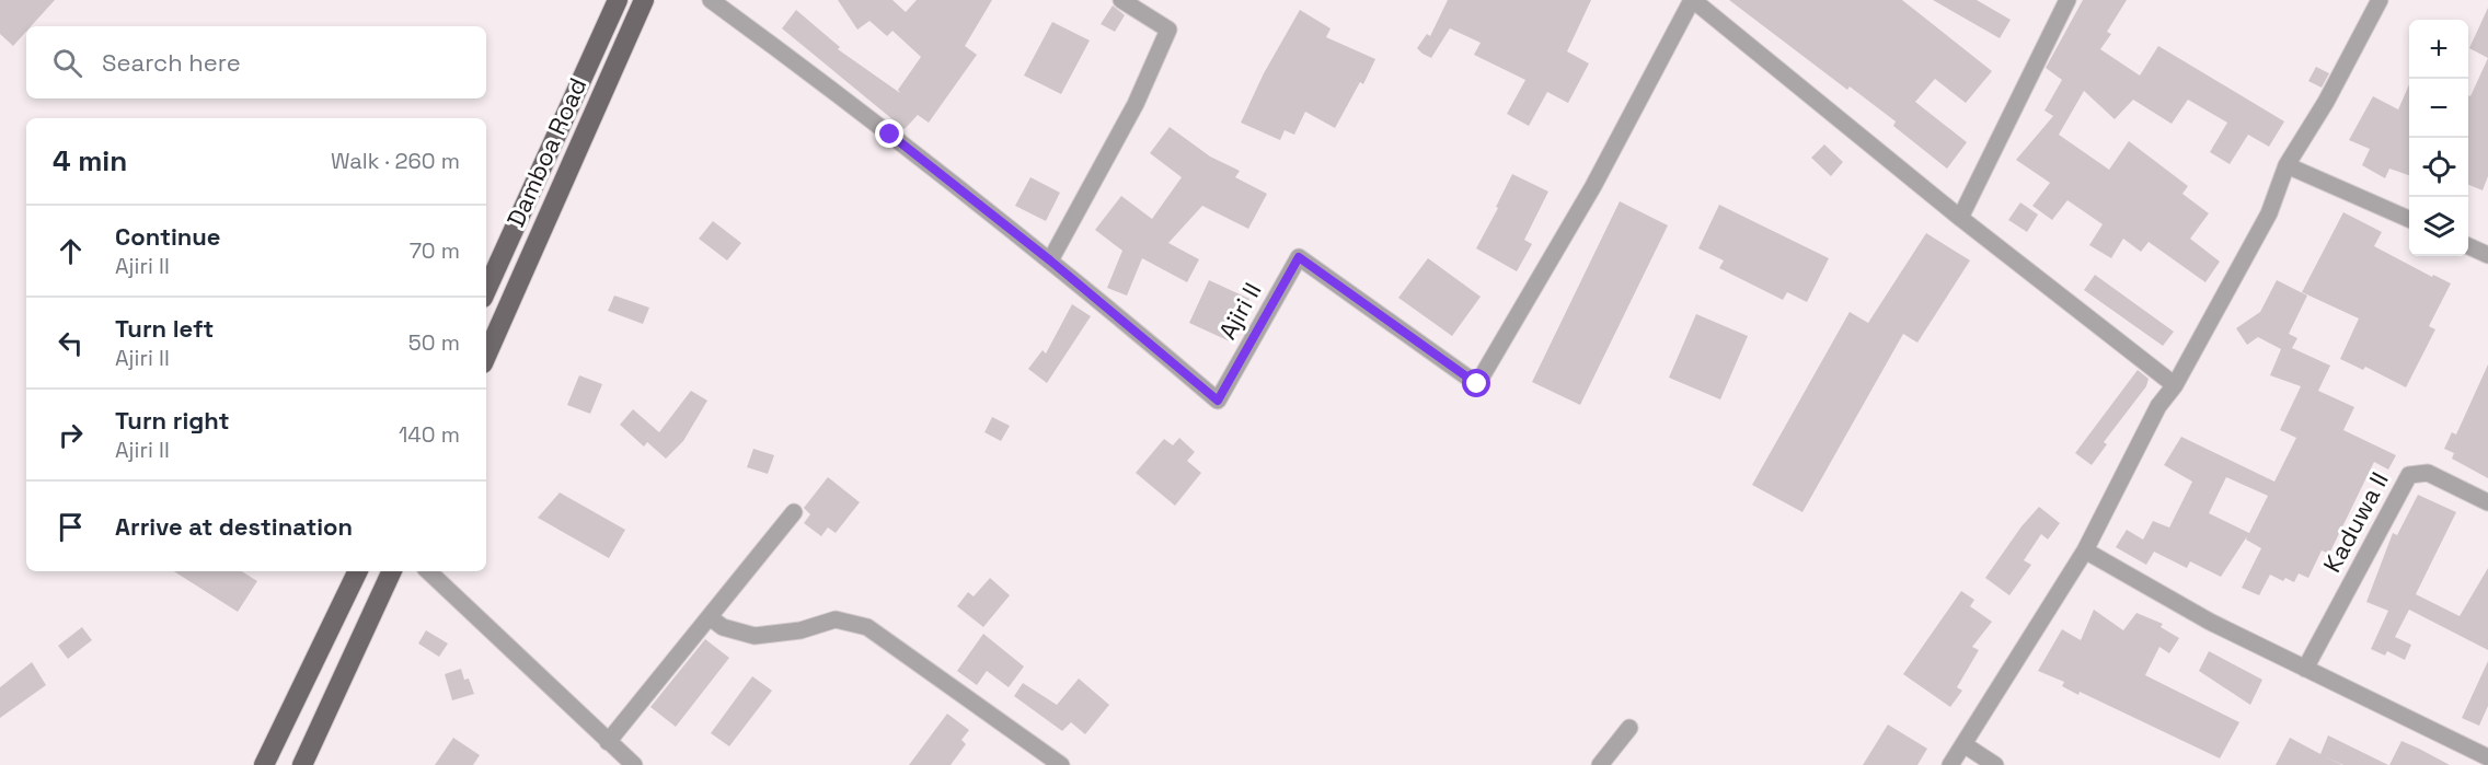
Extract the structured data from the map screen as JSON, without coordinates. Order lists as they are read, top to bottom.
{
  "streets": {
    "main road": ["Damboa Road"],
    "street": ["Ajiri II", "Kaduwa II"]
  },
  "page": {
    "map_buttons": ["+", "−"],
    "search": "Search here",
    "heading": ["4 min", "Walk · 260 m"],
    "list": [
      ["Continue", "Ajiri II", "70 m"],
      ["Turn left", "Ajiri II", "50 m"],
      ["Turn right", "Ajiri II", "140 m"],
      "Arrive at destination"
    ]
  }
}
